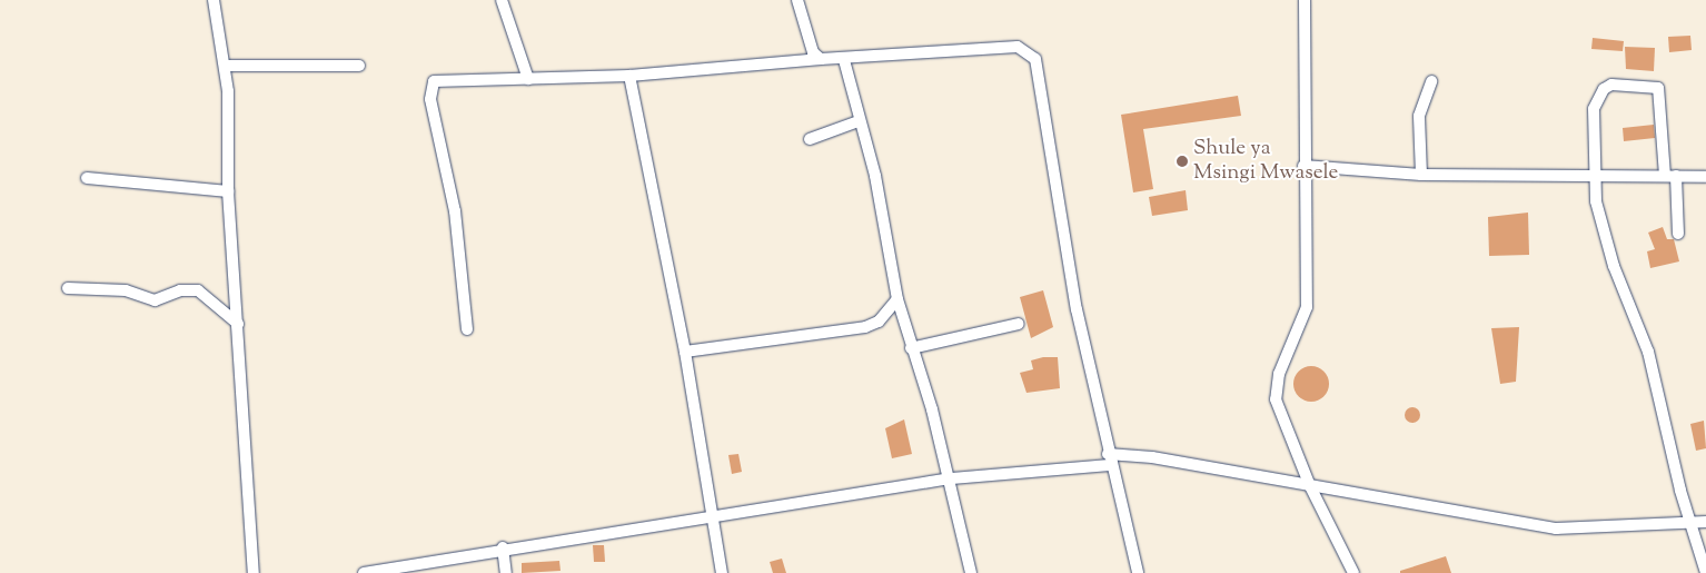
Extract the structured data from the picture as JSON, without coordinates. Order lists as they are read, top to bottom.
{
  "places": ["Shule ya Msingi Mwasele"]
}
